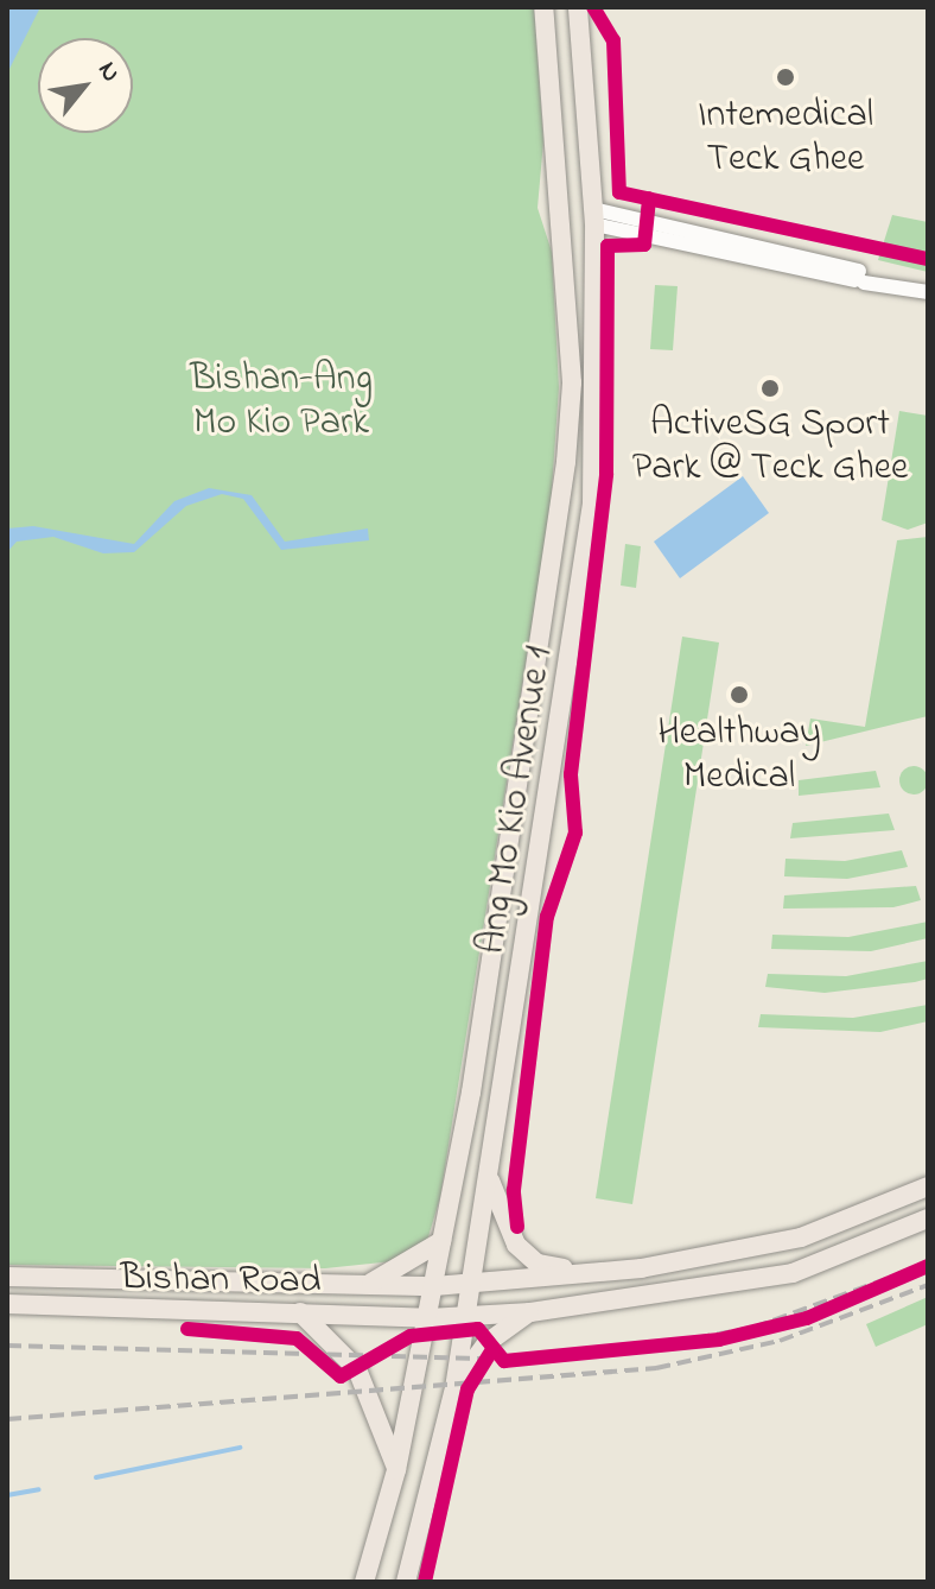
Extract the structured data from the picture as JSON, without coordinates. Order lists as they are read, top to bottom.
{
  "streets": {
    "main road": ["Ang Mo Kio Avenue 1", "Bishan Road"]
  },
  "crossings": [
    ["Ang Mo Kio Avenue 1", "Bishan Road"]
  ],
  "parks": ["Bishan-Ang Mo Kio Park"],
  "places": ["Intemedical Teck Ghee", "ActiveSG Sport Park @ Teck Ghee", "Healthway Medical"],
  "north": "top right"
}
